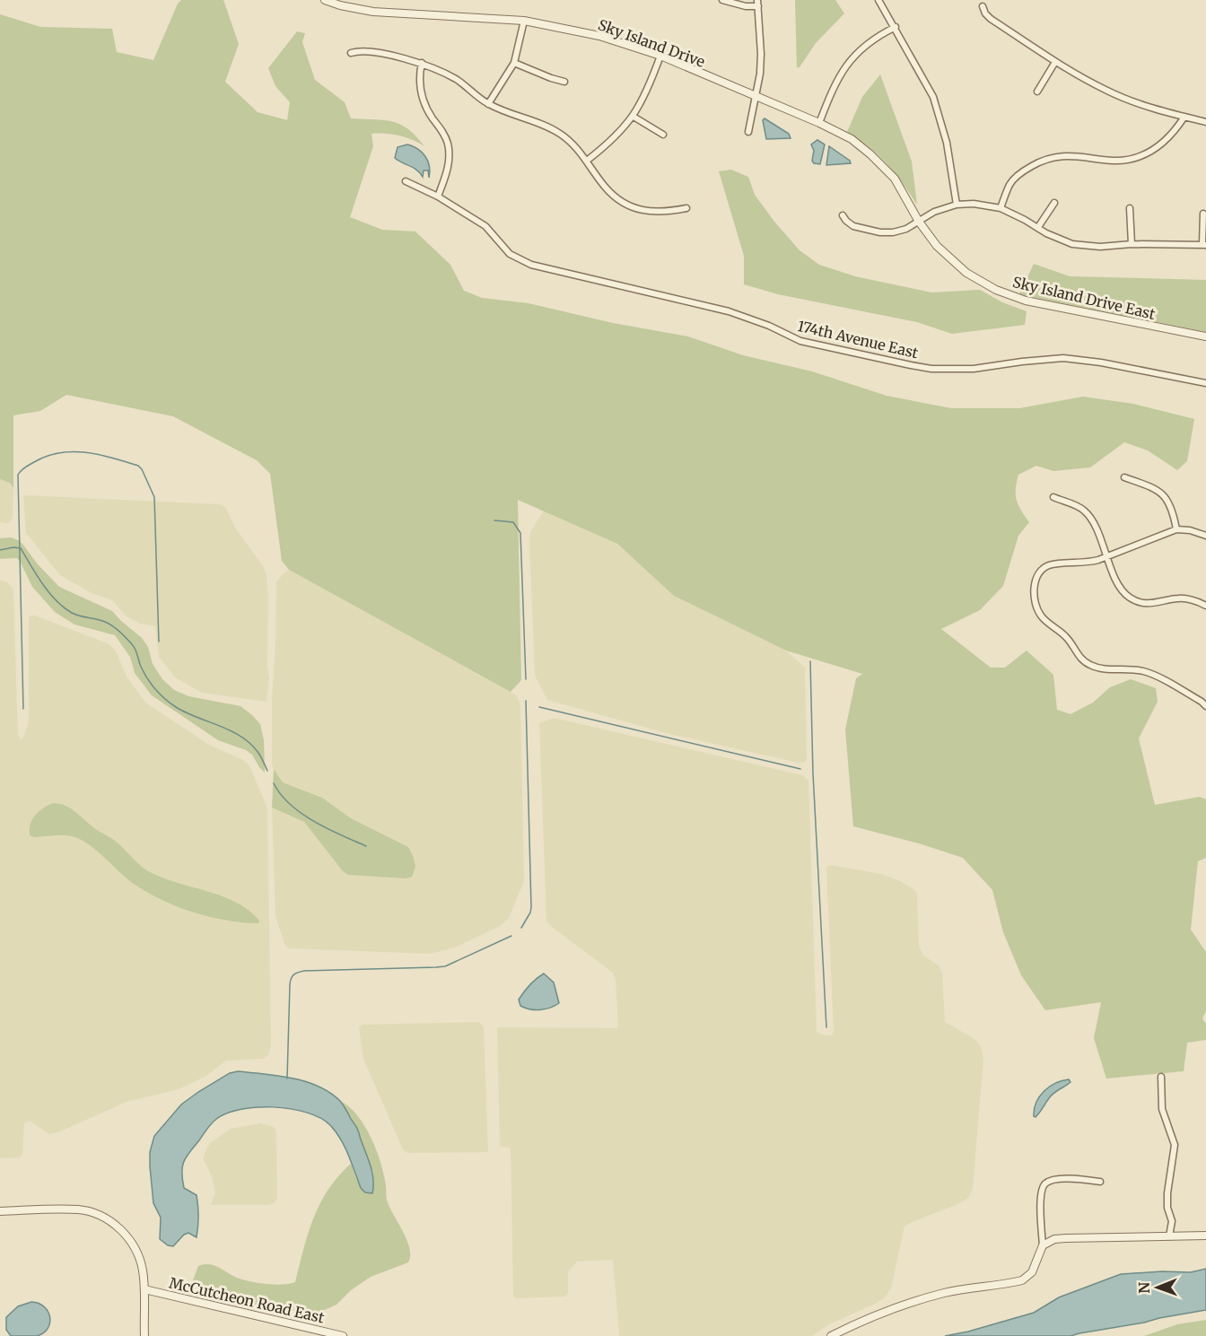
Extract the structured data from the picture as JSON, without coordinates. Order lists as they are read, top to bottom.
{
  "streets": {
    "street": [
      "Sky Island Drive",
      "Sky Island Drive East",
      "174th Avenue East",
      "McCutcheon Road East"
    ]
  },
  "crossings": [
    ["Sky Island Drive", "Sky Island Drive East"]
  ],
  "north": "left"
}
